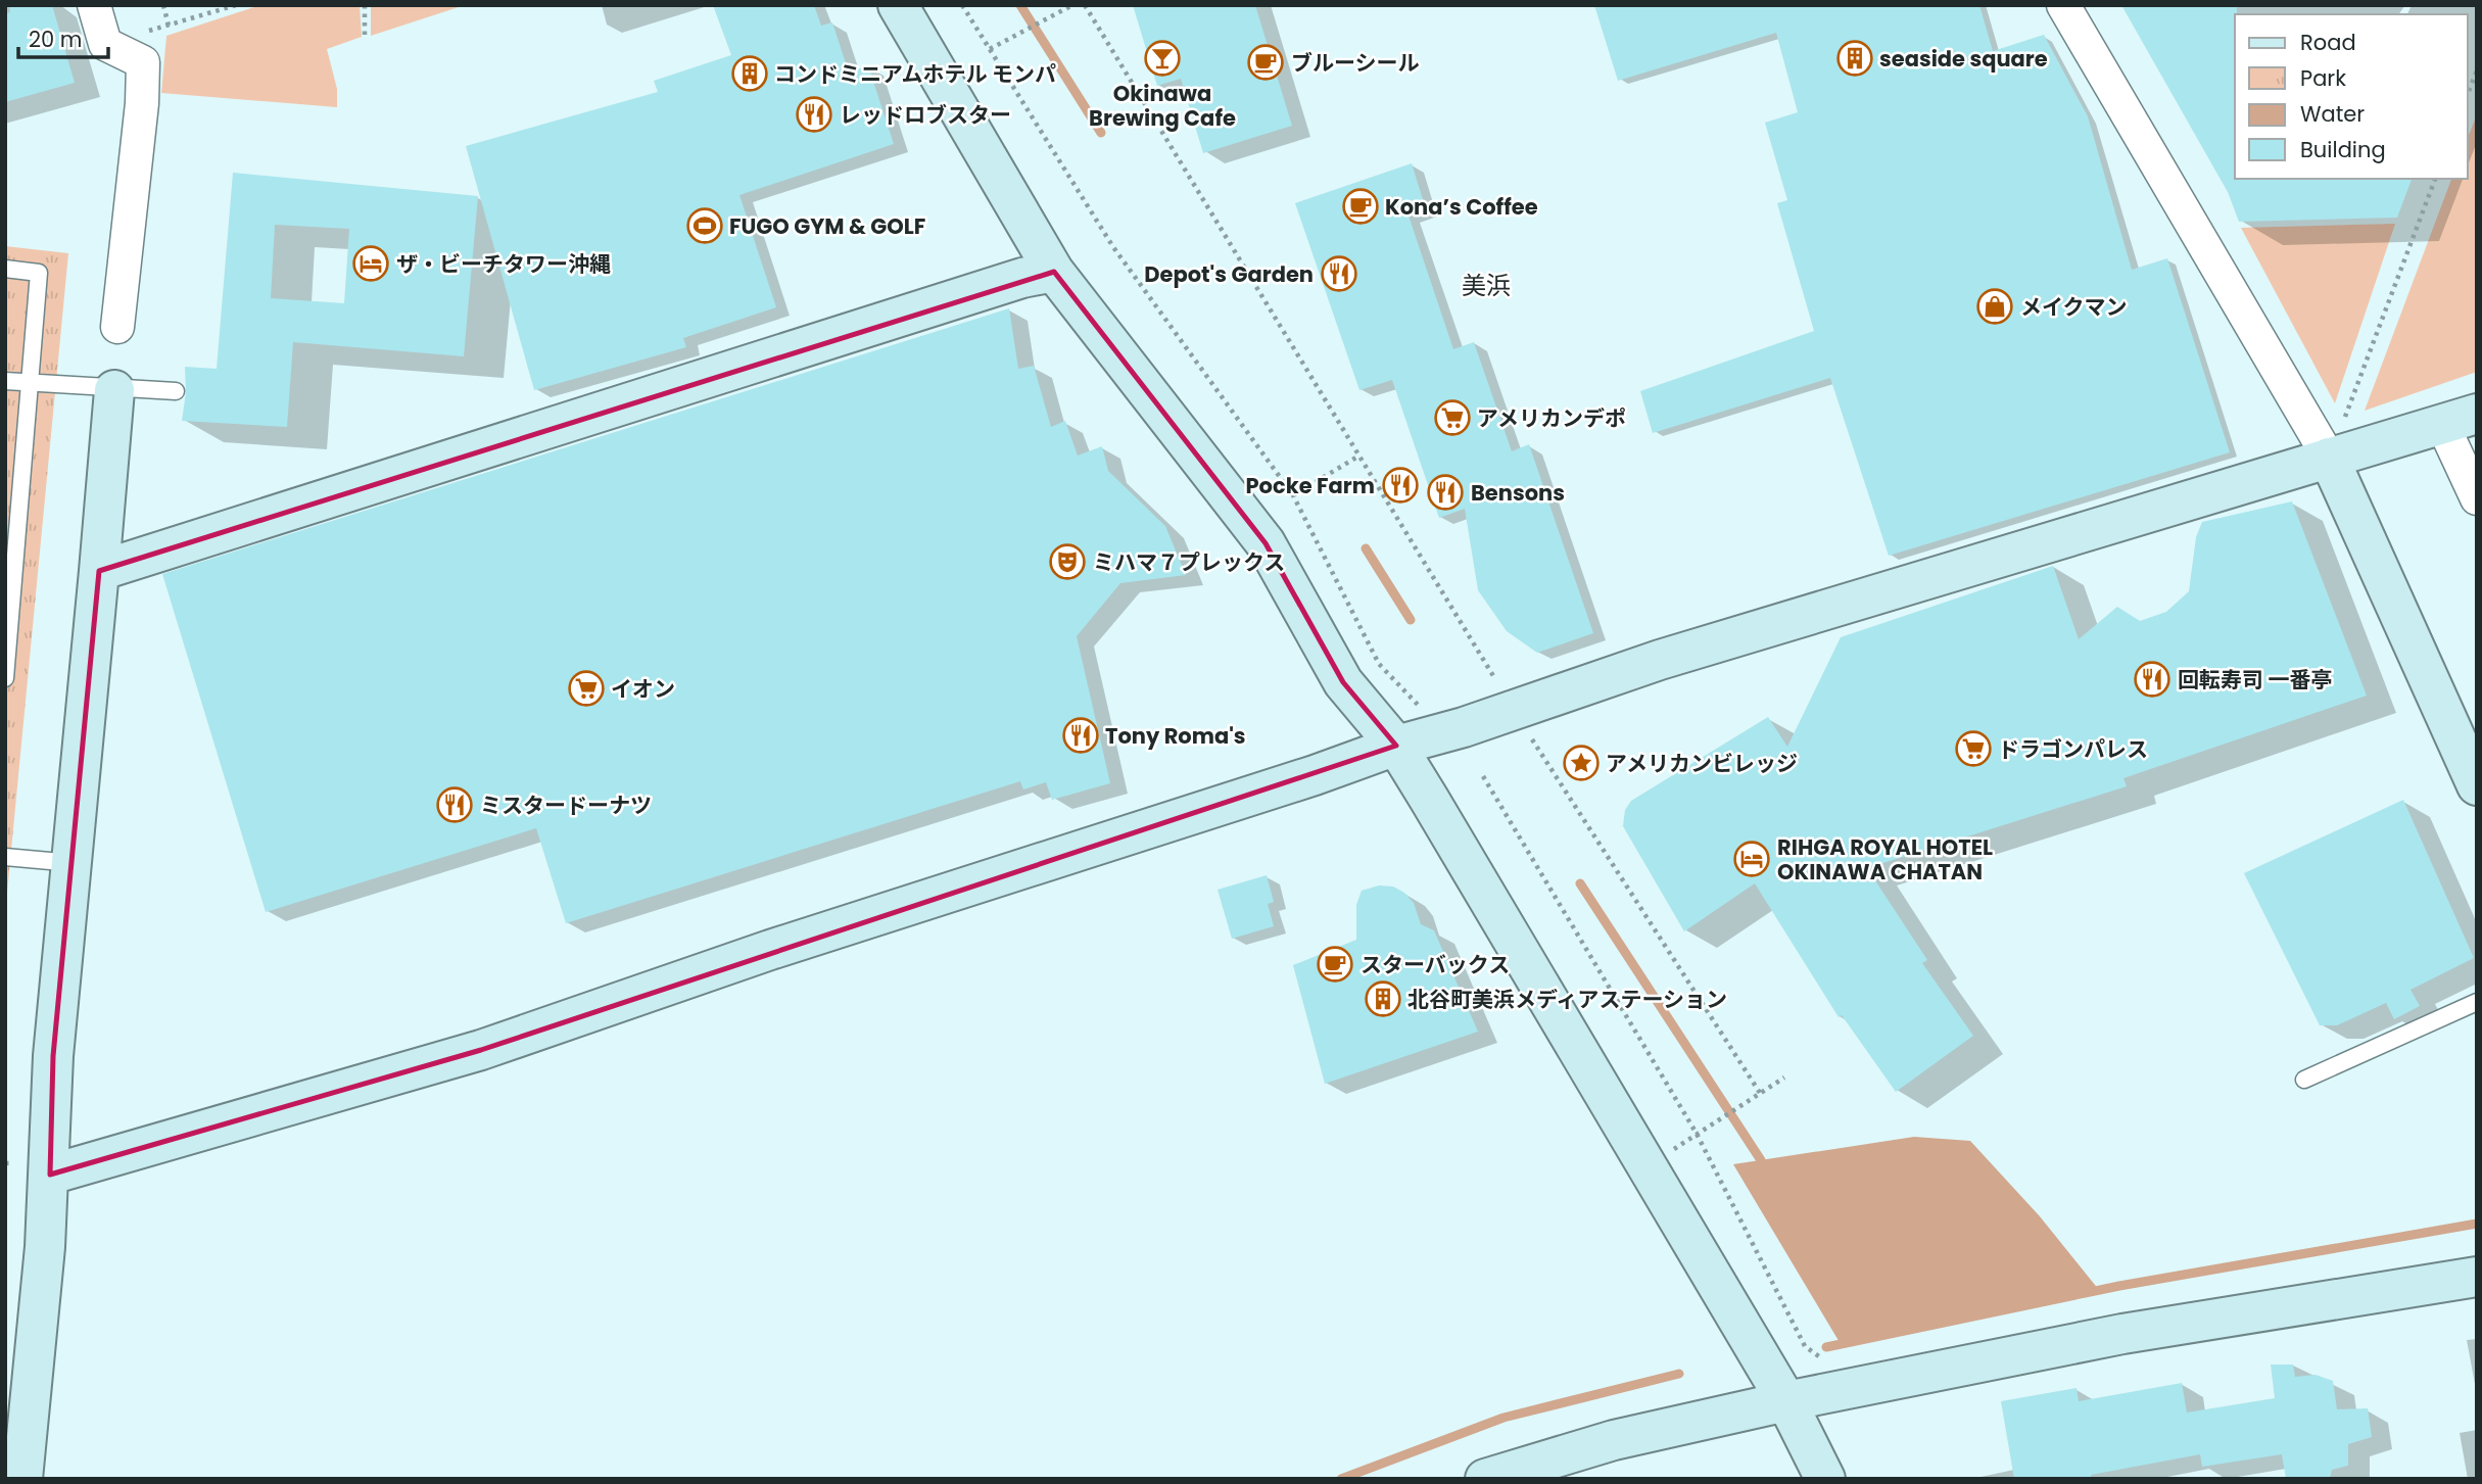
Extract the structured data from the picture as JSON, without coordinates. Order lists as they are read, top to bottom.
{
  "districts": ["美浜"],
  "places": {
    "bar": ["Okinawa Brewing Cafe"],
    "building": ["seaside square", "コンドミニアムホテル モンパ", "北谷町美浜メディアステーション"],
    "cafe": ["ブルーシール", "Kona’s Coffee", "スターバックス"],
    "restaurant": [
      "レッドロブスター",
      "Depot's Garden",
      "Pocke Farm",
      "Bensons",
      "回転寿司 一番亭",
      "Tony Roma's",
      "ミスタードーナツ"
    ],
    "sports": ["FUGO GYM & GOLF"],
    "hotel": ["ザ・ビーチタワー沖縄", "RIHGA ROYAL HOTEL OKINAWA CHATAN"],
    "shop": ["メイクマン"],
    "supermarket": ["アメリカンデポ", "イオン", "ドラゴンパレス"],
    "theatre": ["ミハマ７プレックス"],
    "place": ["アメリカンビレッジ"]
  },
  "legend": [
    "Road",
    "Park",
    "Water",
    "Building"
  ],
  "scale_bar": "20 m"
}
